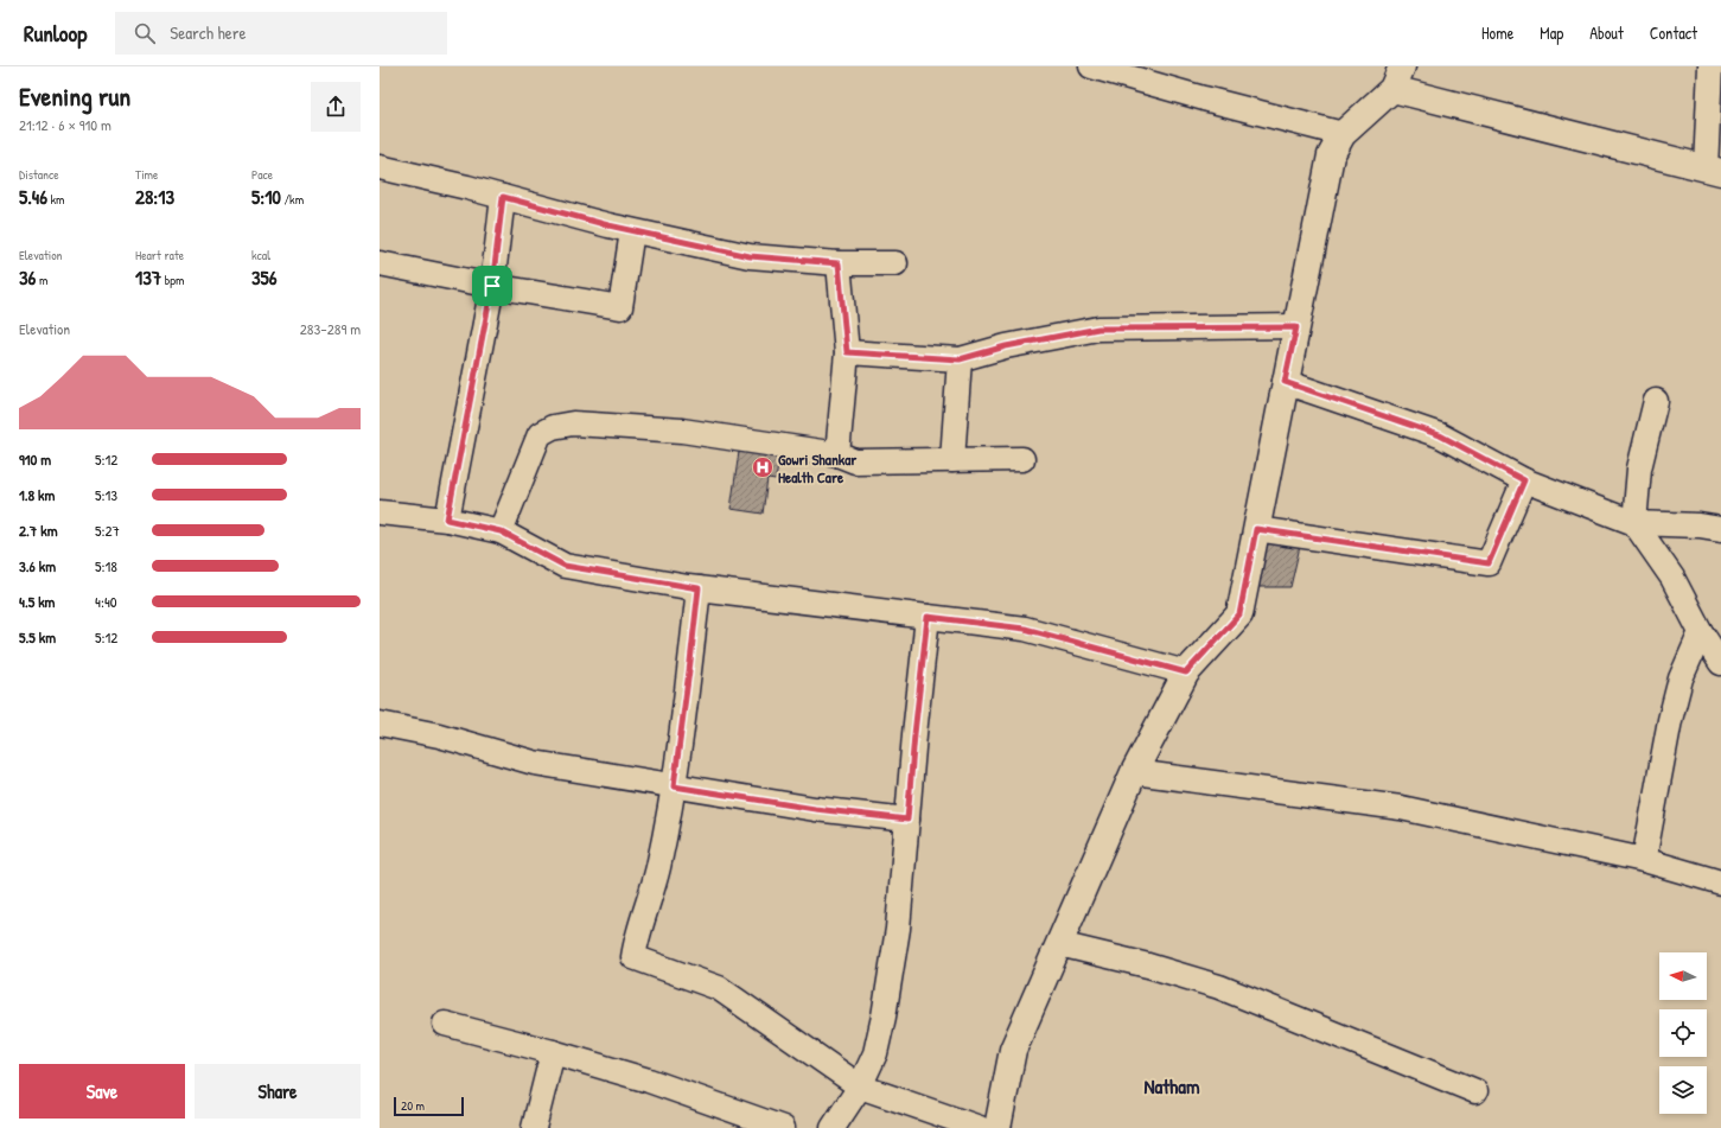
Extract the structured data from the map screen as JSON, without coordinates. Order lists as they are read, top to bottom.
{
  "districts": ["Natham"],
  "places": {
    "hospital": ["Gowri Shankar Health Care"]
  },
  "scale_bar": "20 m",
  "north": "left",
  "page": {
    "header": "Runloop",
    "search": "Search here",
    "nav": [
      "Home",
      "Map",
      "About",
      "Contact"
    ],
    "heading": ["Evening run", "21:12 · 6 × 910 m"],
    "stats": [
      ["Distance", "5.46 km"],
      ["Time", "28:13"],
      ["Pace", "5:10 /km"],
      ["Elevation", "36 m"],
      ["Heart rate", "137 bpm"],
      ["kcal", "356"]
    ],
    "chart": ["Elevation", "283–289 m"],
    "list": [
      {
        "name": "910 m",
        "note": "5:12"
      },
      {
        "name": "1.8 km",
        "note": "5:13"
      },
      {
        "name": "2.7 km",
        "note": "5:27"
      },
      {
        "name": "3.6 km",
        "note": "5:18"
      },
      {
        "name": "4.5 km",
        "note": "4:40"
      },
      {
        "name": "5.5 km",
        "note": "5:12"
      }
    ],
    "buttons": ["Save", "Share"],
    "scale": "20 m"
  }
}
